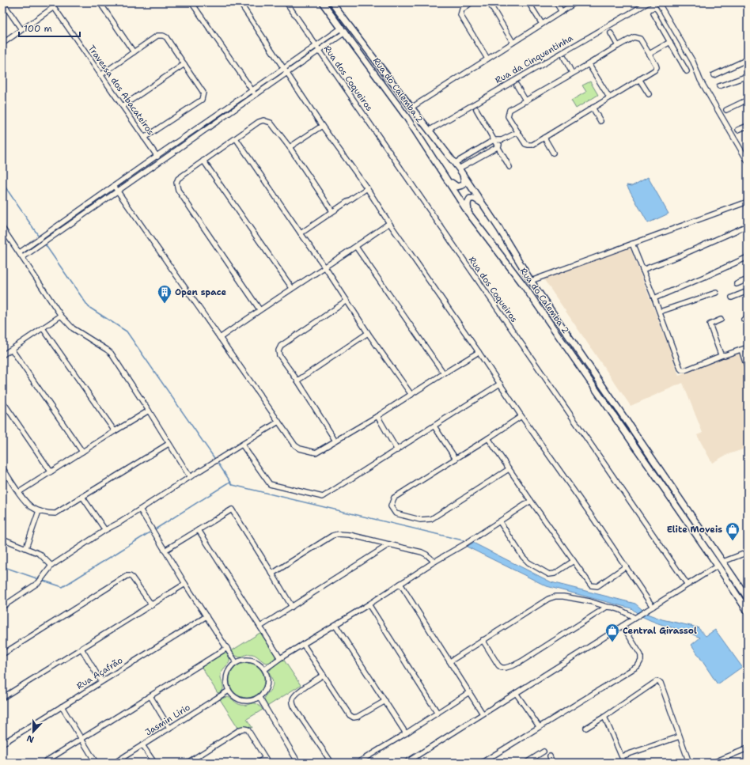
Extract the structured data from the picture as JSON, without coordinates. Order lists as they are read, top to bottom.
{
  "streets": {
    "main road": ["Rua do Calemba 2"],
    "street": [
      "Rua da Cinquentinha",
      "Rua dos Coqueiros",
      "Travessa dos Abacateiros",
      "Rua Açafrão",
      "Jasmin Lirio"
    ]
  },
  "crossings": [
    ["Rua da Cinquentinha", "Rua do Calemba 2"]
  ],
  "places": {
    "building": ["Open space"],
    "shop": ["Elite Moveis", "Central Girassol"]
  },
  "scale_bar": "100 m",
  "north": "bottom"
}
